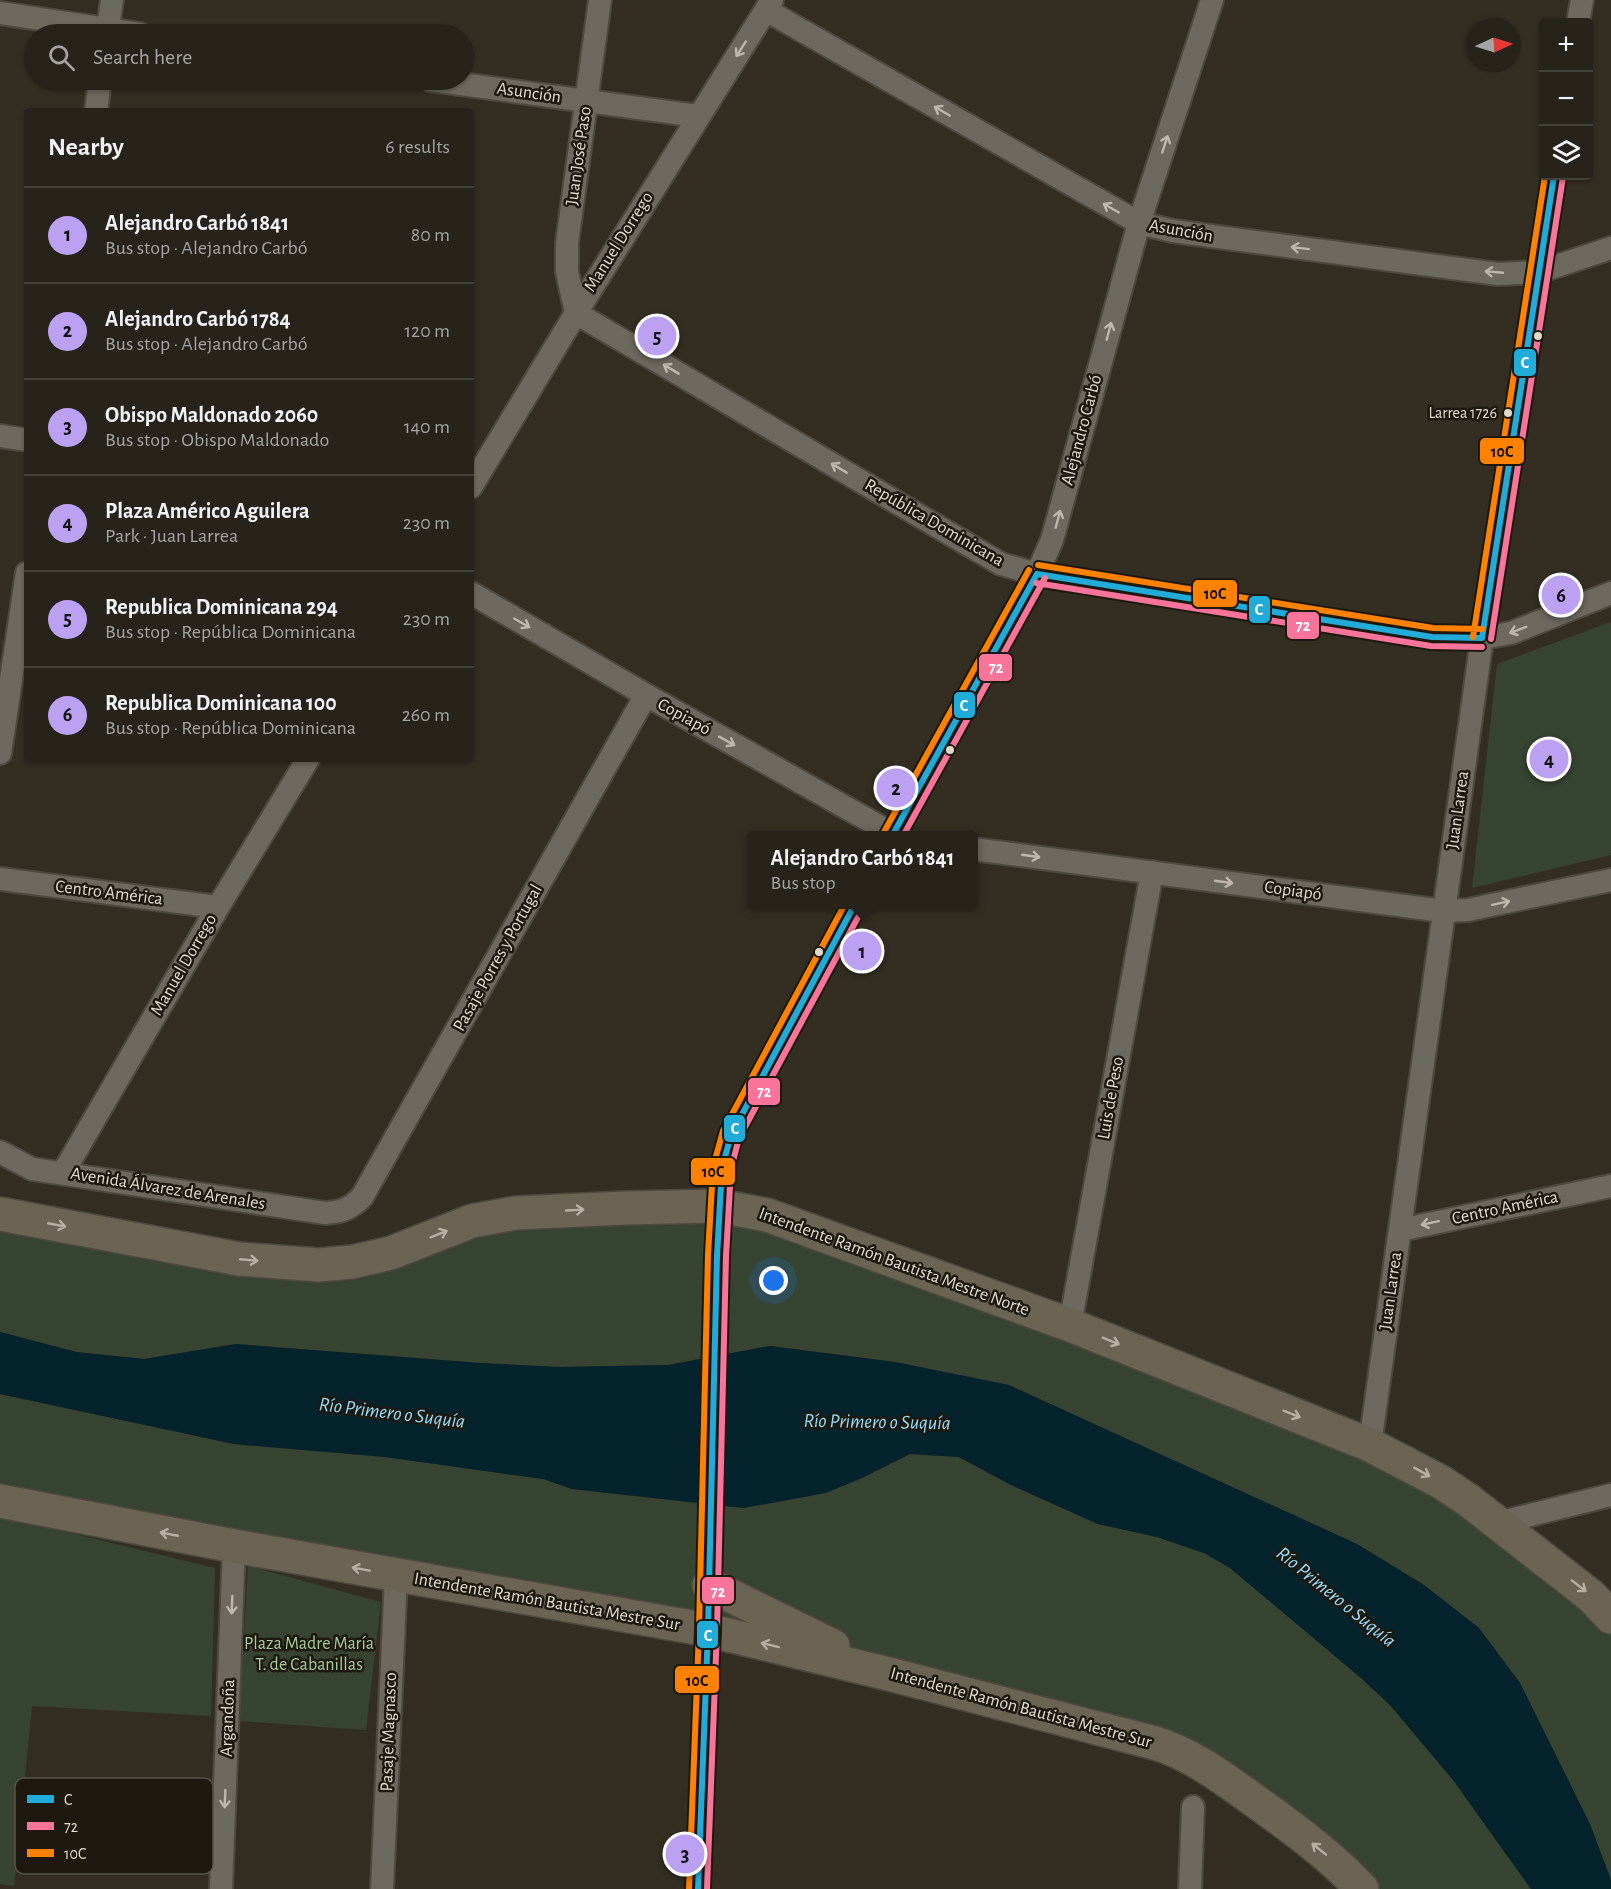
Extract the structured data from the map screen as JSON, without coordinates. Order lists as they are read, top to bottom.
{
  "streets": {
    "main road": ["Intendente Ramón Bautista Mestre Norte", "Intendente Ramón Bautista Mestre Sur"],
    "street": [
      "Asunción",
      "Juan José Paso",
      "Manuel Dorrego",
      "Alejandro Carbó",
      "República Dominicana",
      "Copiapó",
      "Juan Larrea",
      "Centro América",
      "Pasaje Porres y Portugal",
      "Luis de Peso",
      "Avenida Álvarez de Arenales",
      "Argandoña",
      "Pasaje Magnasco"
    ]
  },
  "crossings": [
    ["Asunción", "Juan José Paso"],
    ["Asunción", "Manuel Dorrego"],
    ["Asunción", "Alejandro Carbó"],
    ["Asunción", "Juan Larrea"],
    ["Juan José Paso", "Manuel Dorrego"],
    ["Juan José Paso", "República Dominicana"],
    ["Manuel Dorrego", "República Dominicana"],
    ["Manuel Dorrego", "Centro América"],
    ["Manuel Dorrego", "Avenida Álvarez de Arenales"],
    ["Alejandro Carbó", "República Dominicana"],
    ["República Dominicana", "Juan Larrea"],
    ["Copiapó", "Juan Larrea"],
    ["Copiapó", "Pasaje Porres y Portugal"],
    ["Copiapó", "Luis de Peso"],
    ["Juan Larrea", "Centro América"],
    ["Juan Larrea", "Intendente Ramón Bautista Mestre Norte"],
    ["Pasaje Porres y Portugal", "Avenida Álvarez de Arenales"],
    ["Luis de Peso", "Intendente Ramón Bautista Mestre Norte"],
    ["Intendente Ramón Bautista Mestre Sur", "Argandoña"],
    ["Intendente Ramón Bautista Mestre Sur", "Pasaje Magnasco"]
  ],
  "one_way": [
    "Asunción",
    "Alejandro Carbó",
    "República Dominicana",
    "Copiapó",
    "Centro América",
    "Intendente Ramón Bautista Mestre Norte",
    "Intendente Ramón Bautista Mestre Sur",
    "Argandoña"
  ],
  "water": ["Río Primero o Suquía"],
  "parks": ["Plaza Madre María T. de Cabanillas"],
  "places": ["Larrea 1726"],
  "lines": ["transit line C", "transit line 72", "transit line 10C"],
  "legend": ["C", "72", "10C"],
  "north": "right",
  "page": {
    "map_buttons": ["+", "−"],
    "search": "Search here",
    "heading": ["Nearby", "6 results"],
    "list": [
      {
        "mark": "1",
        "name": "Alejandro Carbó 1841",
        "note": "Bus stop · Alejandro Carbó",
        "value": "80 m"
      },
      {
        "mark": "2",
        "name": "Alejandro Carbó 1784",
        "note": "Bus stop · Alejandro Carbó",
        "value": "120 m"
      },
      {
        "mark": "3",
        "name": "Obispo Maldonado 2060",
        "note": "Bus stop · Obispo Maldonado",
        "value": "140 m"
      },
      {
        "mark": "4",
        "name": "Plaza Américo Aguilera",
        "note": "Park · Juan Larrea",
        "value": "230 m"
      },
      {
        "mark": "5",
        "name": "Republica Dominicana 294",
        "note": "Bus stop · República Dominicana",
        "value": "230 m"
      },
      {
        "mark": "6",
        "name": "Republica Dominicana 100",
        "note": "Bus stop · República Dominicana",
        "value": "260 m"
      }
    ],
    "pins": [
      "5",
      "6",
      "4",
      "2",
      "1",
      "3"
    ],
    "popup": ["Alejandro Carbó 1841", "Bus stop"]
  }
}
